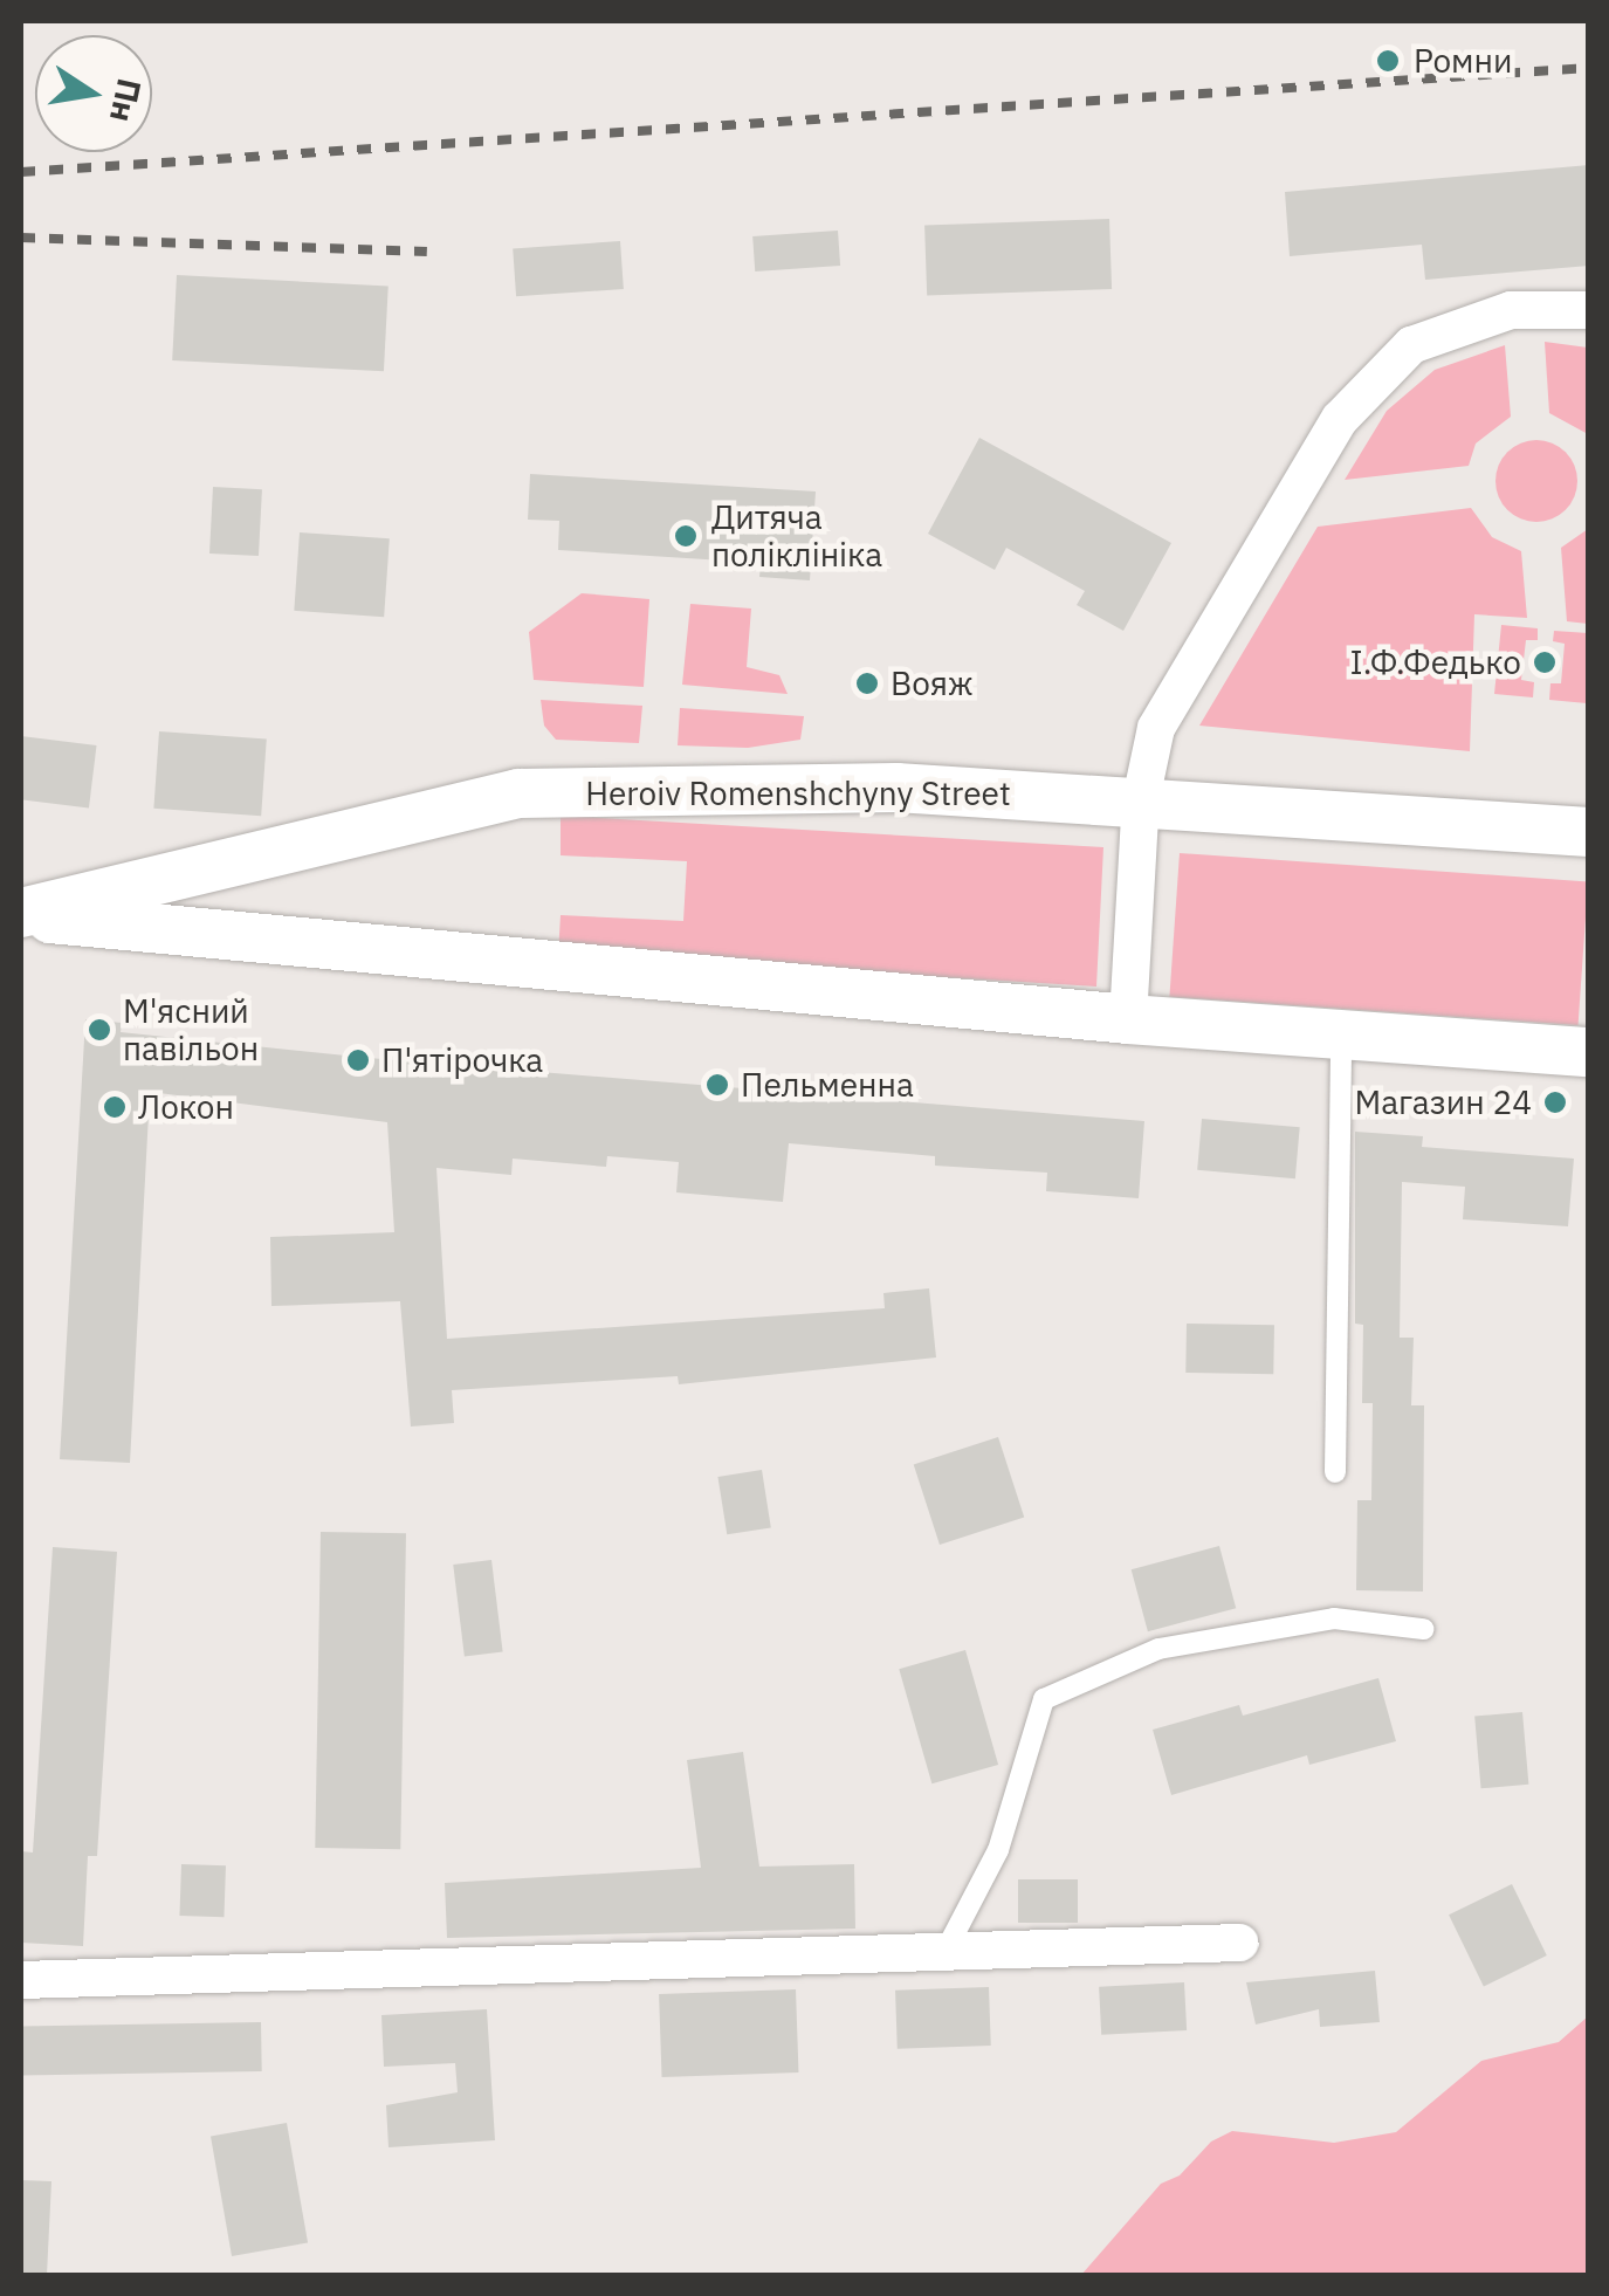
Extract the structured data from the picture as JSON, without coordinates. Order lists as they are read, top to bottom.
{
  "streets": {
    "street": ["Heroiv Romenshchyny Street"]
  },
  "places": [
    "Ромни",
    "Дитяча поліклініка",
    "І.Ф.Федько",
    "Вояж",
    "М'ясний павільон",
    "П'ятірочка",
    "Пельменна",
    "Магазин 24",
    "Локон"
  ],
  "north": "right"
}
